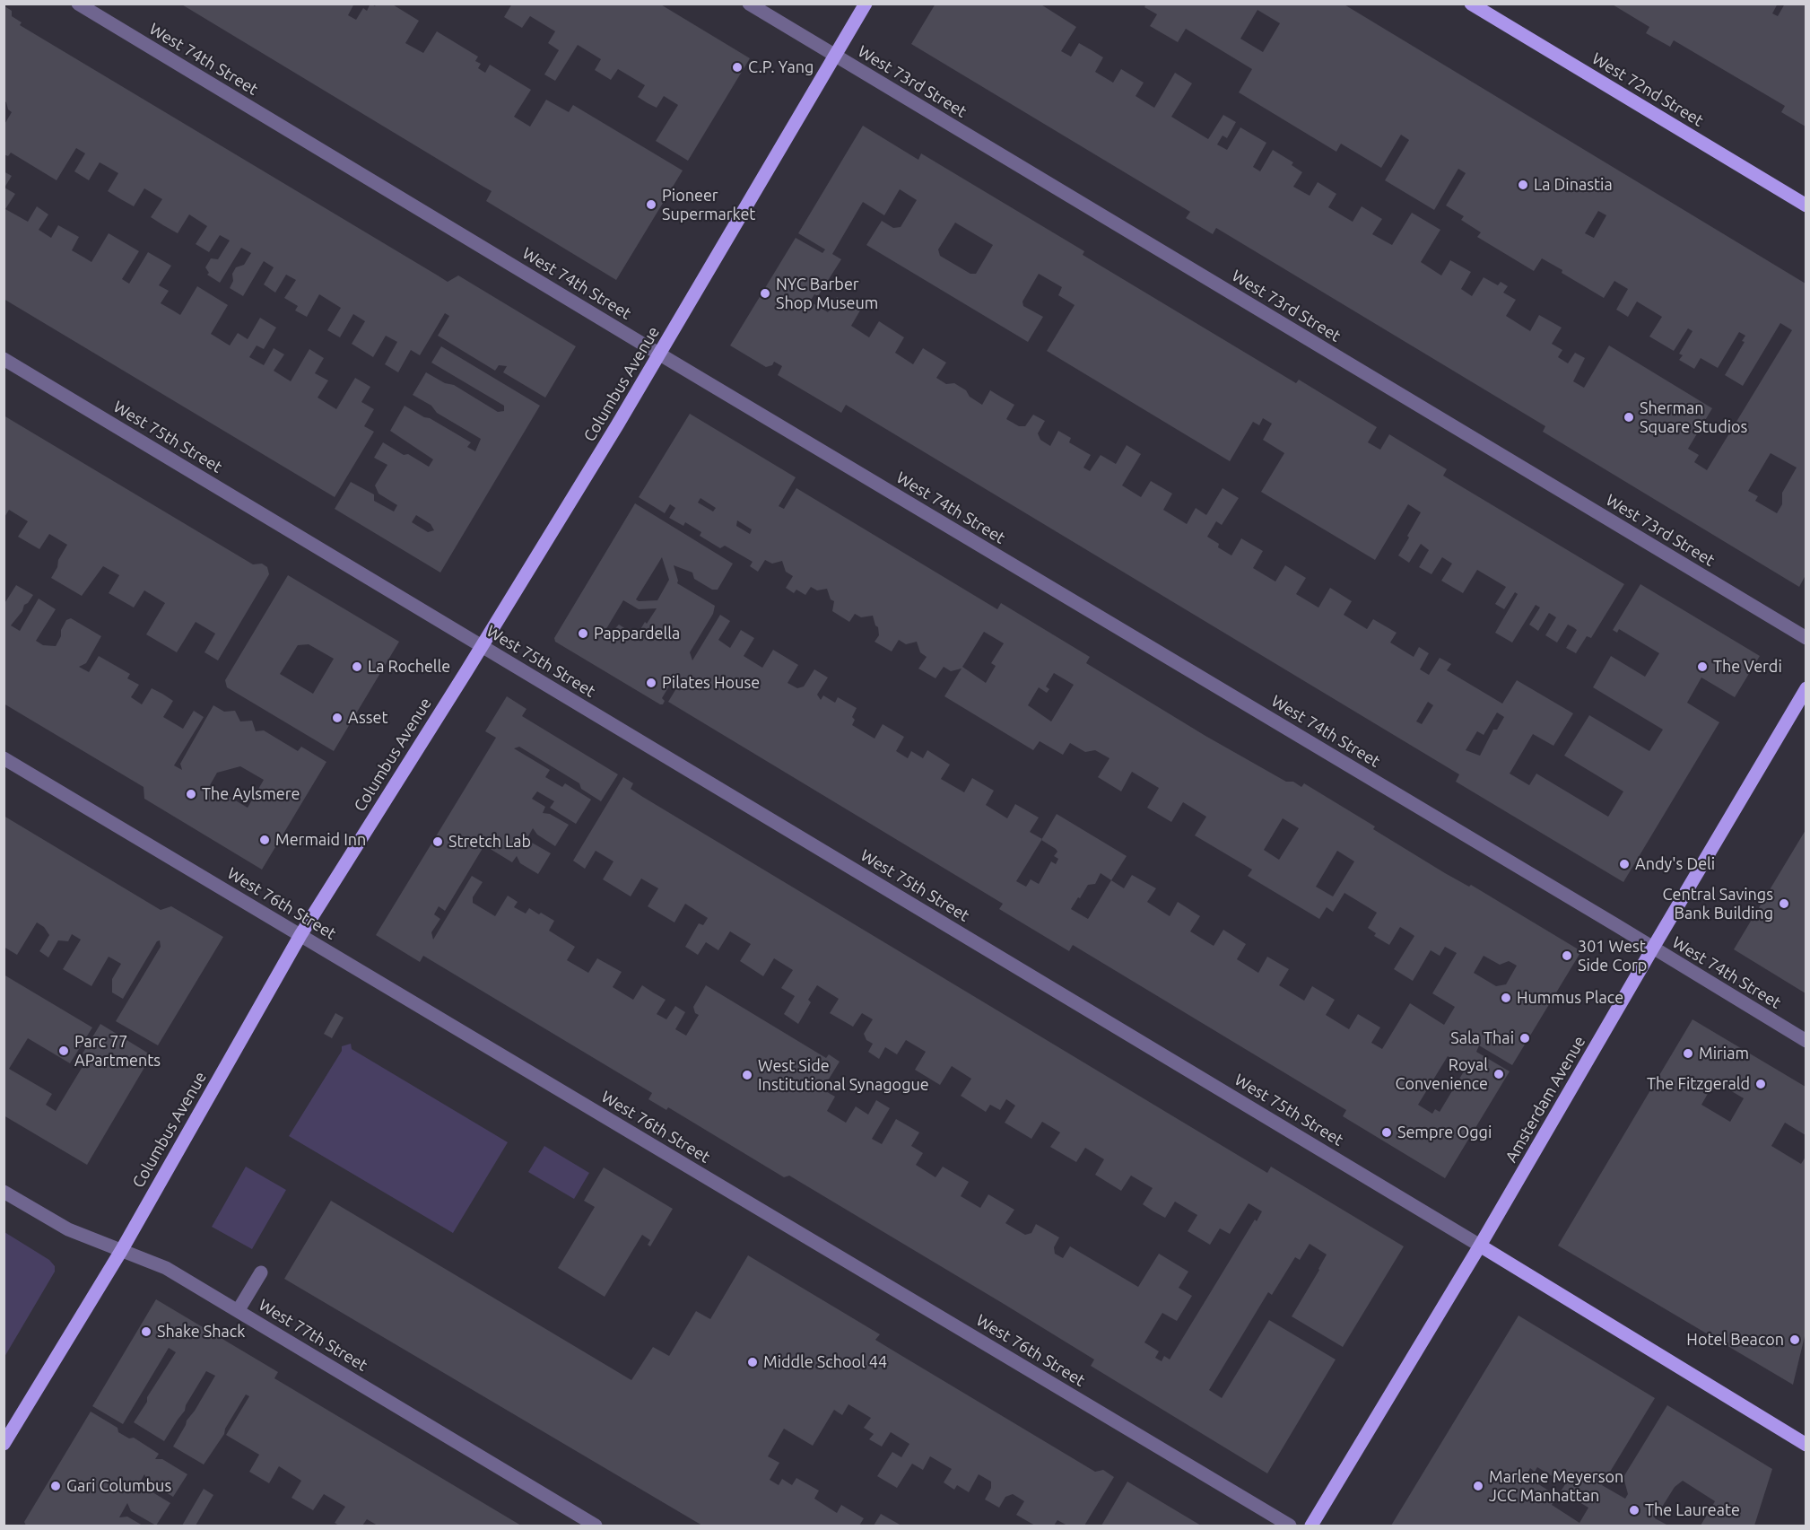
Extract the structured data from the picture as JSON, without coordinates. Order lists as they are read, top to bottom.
{
  "streets": {
    "main road": [
      "West 72nd Street",
      "Columbus Avenue",
      "West 75th Street",
      "Amsterdam Avenue"
    ],
    "street": [
      "West 74th Street",
      "West 73rd Street",
      "West 76th Street",
      "West 77th Street"
    ]
  },
  "crossings": [
    ["West 74th Street", "Columbus Avenue"],
    ["West 74th Street", "Amsterdam Avenue"],
    ["West 73rd Street", "Columbus Avenue"],
    ["Columbus Avenue", "West 75th Street"],
    ["Columbus Avenue", "West 76th Street"],
    ["Columbus Avenue", "West 77th Street"],
    ["West 75th Street", "Amsterdam Avenue"]
  ],
  "places": [
    "C.P. Yang",
    "La Dinastia",
    "Pioneer Supermarket",
    "NYC Barber Shop Museum",
    "Sherman Square Studios",
    "Pappardella",
    "La Rochelle",
    "The Verdi",
    "Pilates House",
    "Asset",
    "The Aylsmere",
    "Mermaid Inn",
    "Stretch Lab",
    "Andy's Deli",
    "Central Savings Bank Building",
    "301 West Side Corp",
    "Hummus Place",
    "Sala Thai",
    "Parc 77 APartments",
    "Miriam",
    "Royal Convenience",
    "West Side Institutional Synagogue",
    "The Fitzgerald",
    "Sempre Oggi",
    "Shake Shack",
    "Hotel Beacon",
    "Middle School 44",
    "Gari Columbus",
    "Marlene Meyerson JCC Manhattan",
    "The Laureate"
  ]
}
